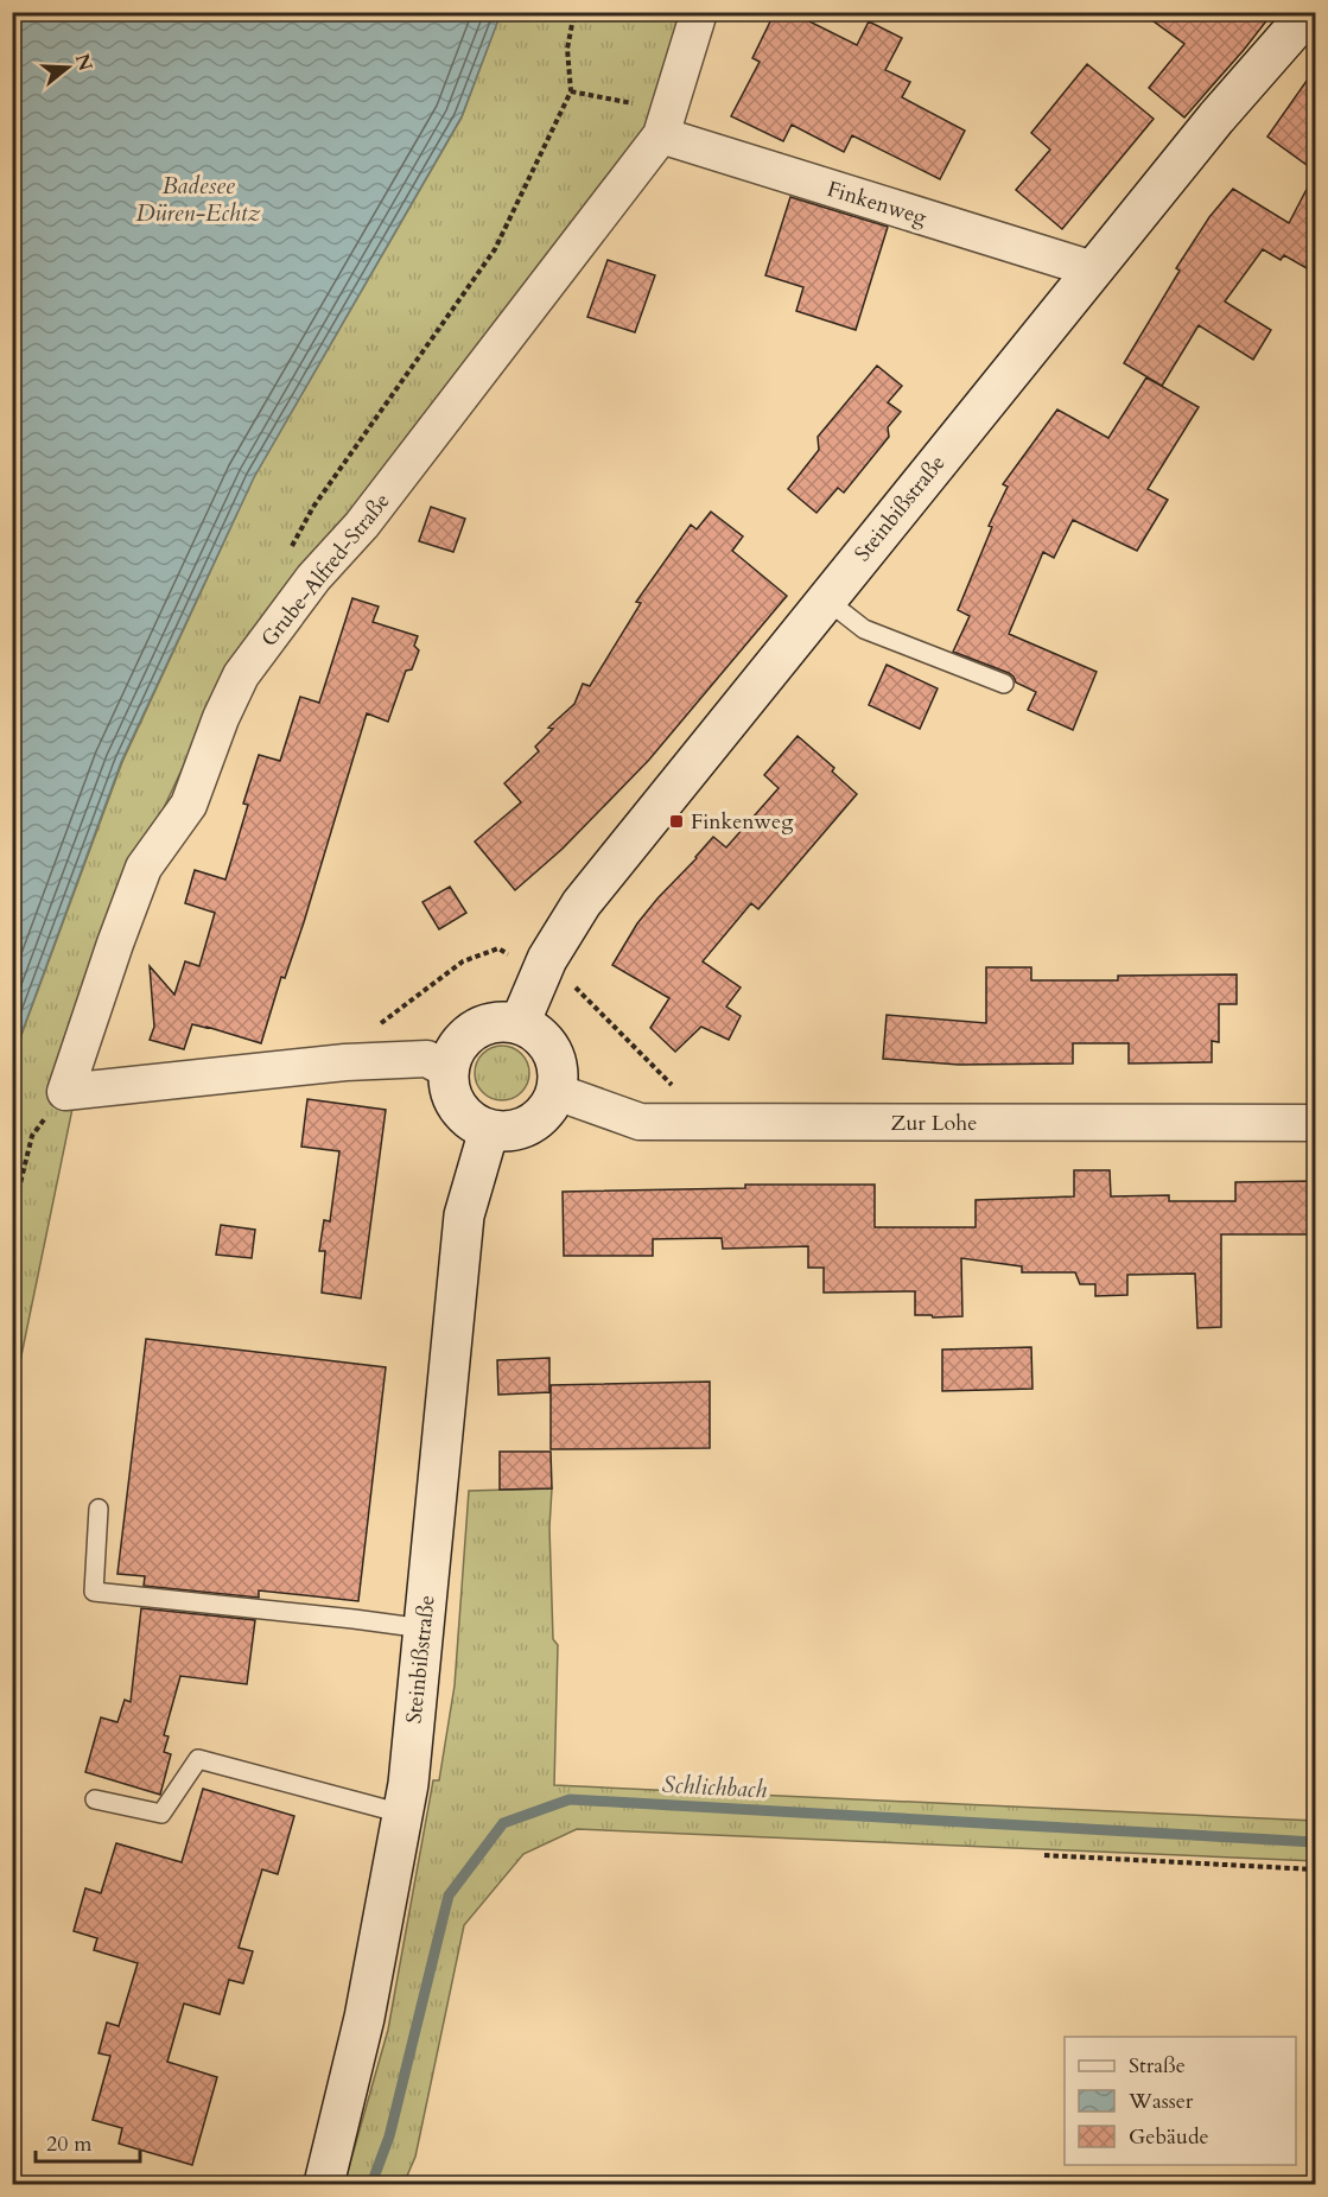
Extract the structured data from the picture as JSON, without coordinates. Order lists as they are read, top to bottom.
{
  "streets": {
    "street": [
      "Finkenweg",
      "Steinbißstraße",
      "Grube-Alfred-Straße",
      "Zur Lohe"
    ]
  },
  "crossings": [
    ["Finkenweg", "Steinbißstraße"],
    ["Finkenweg", "Grube-Alfred-Straße"],
    ["Steinbißstraße", "Zur Lohe"]
  ],
  "water": ["Badesee Düren-Echtz", "Schlichbach"],
  "places": {
    "transit": ["Finkenweg"]
  },
  "legend": ["Straße", "Wasser", "Gebäude"],
  "scale_bar": "20 m",
  "north": "right"
}
